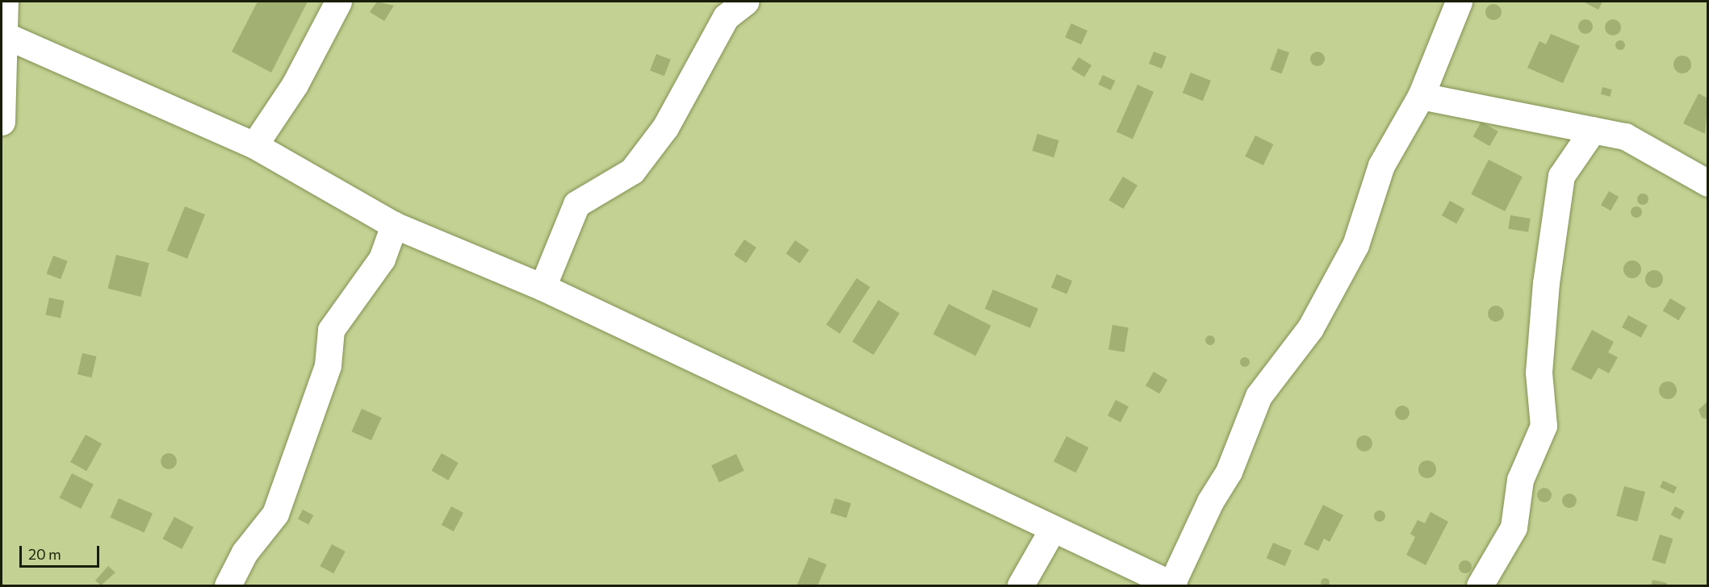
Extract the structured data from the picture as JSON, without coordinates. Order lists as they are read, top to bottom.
{
  "scale_bar": "20 m"
}
